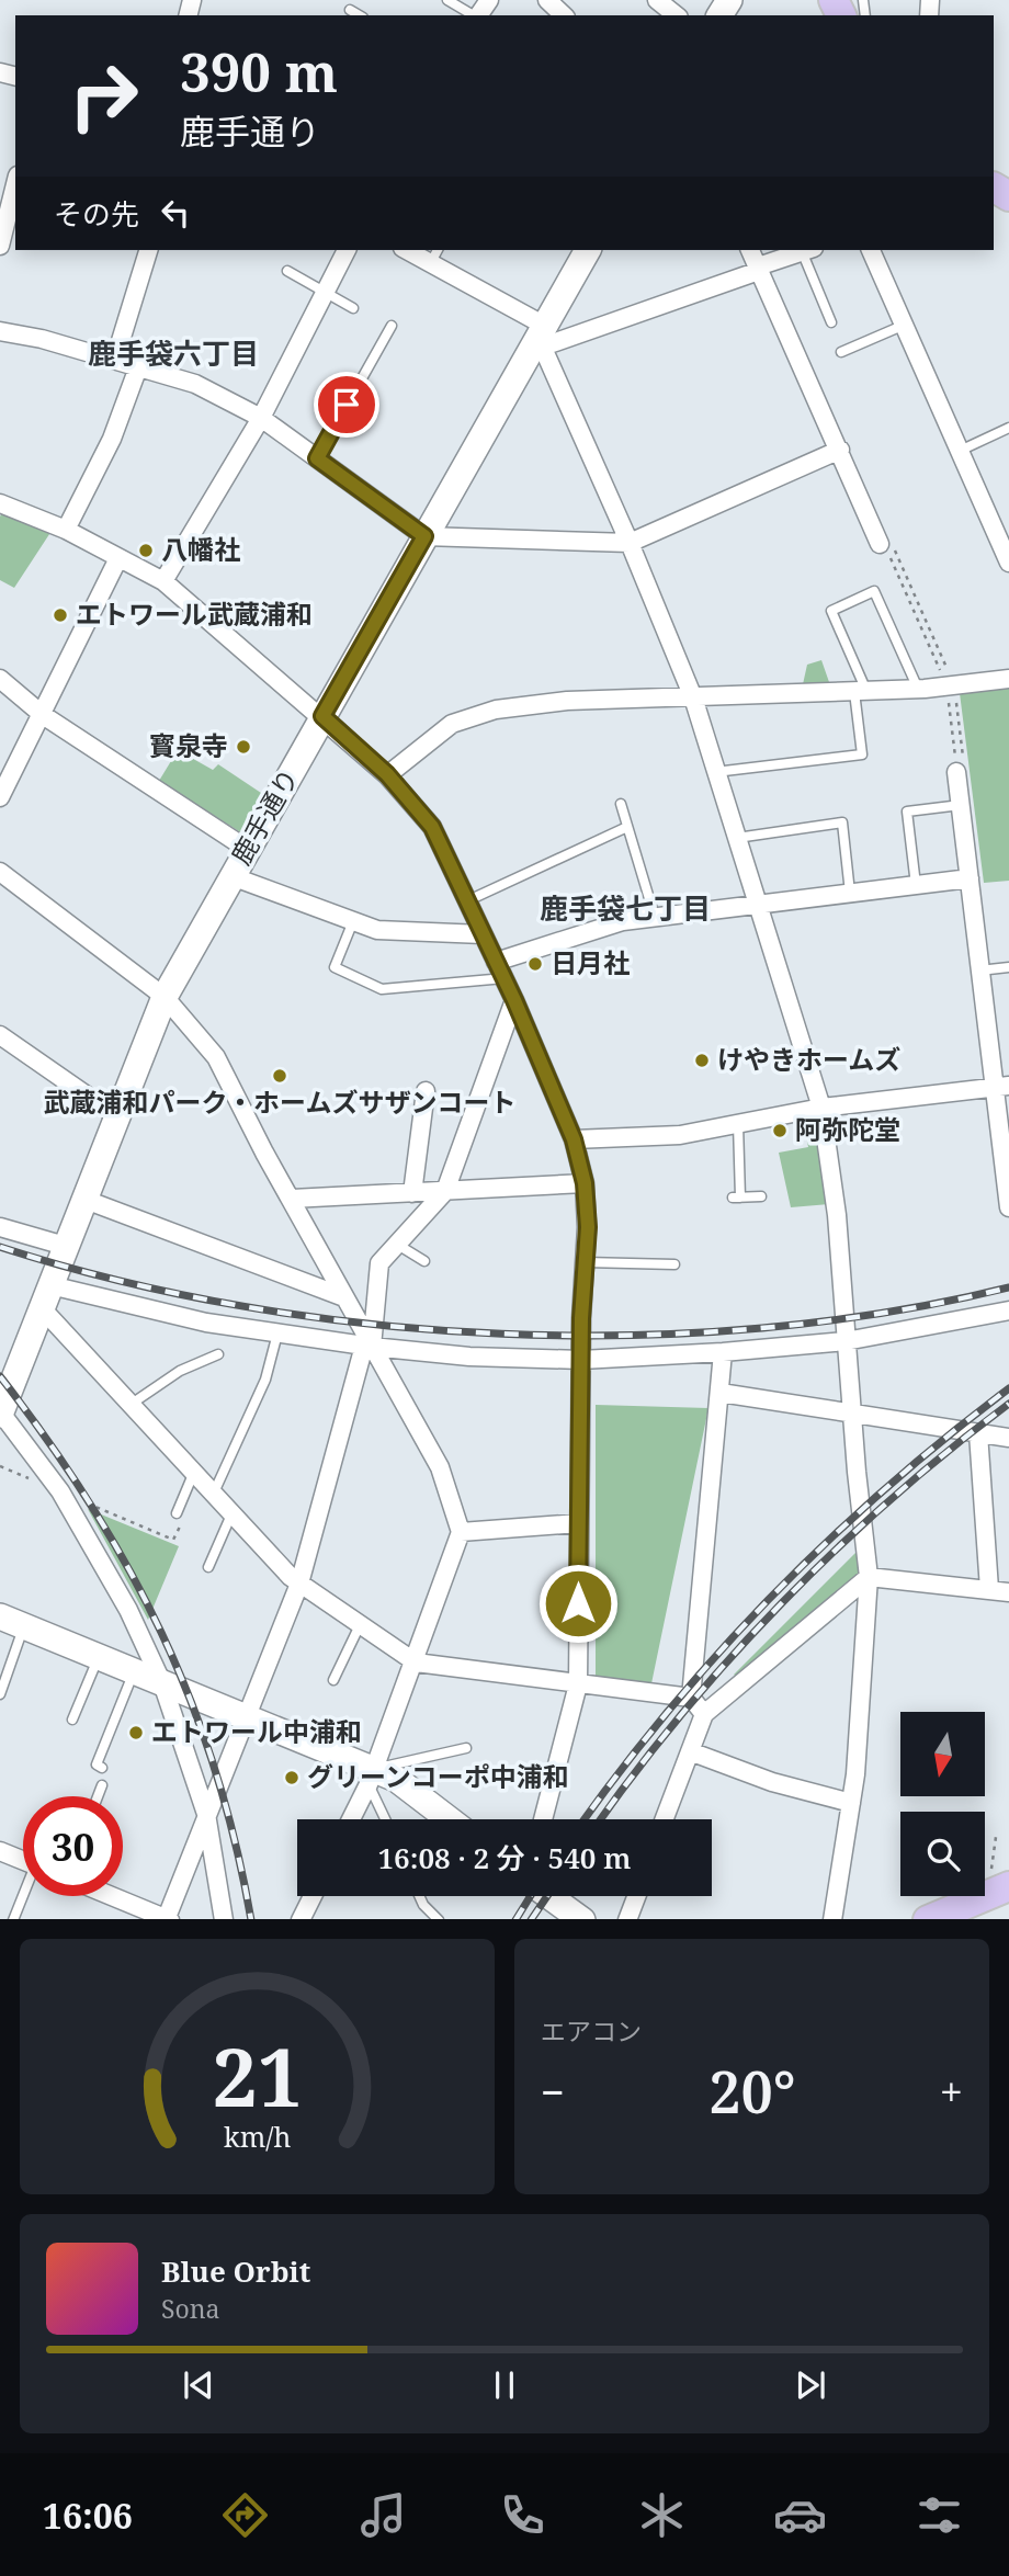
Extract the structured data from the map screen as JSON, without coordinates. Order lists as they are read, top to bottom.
{
  "streets": {
    "street": ["鹿手通り"]
  },
  "districts": ["鹿手袋六丁目", "鹿手袋七丁目"],
  "places": [
    "八幡社",
    "エトワール武蔵浦和",
    "寳泉寺",
    "日月社",
    "けやきホームズ",
    "武蔵浦和パーク・ホームズサザンコート",
    "阿弥陀堂",
    "エトワール中浦和",
    "グリーンコーポ中浦和"
  ],
  "north": "bottom",
  "page": {
    "turn": ["390 m", "鹿手通り"],
    "then": "その先",
    "limit": "30",
    "trip": "16:08 · 2 分 · 540 m",
    "tile": "エアコン",
    "heat": ["−", "20°", "+"],
    "song": ["Blue Orbit", "Sona"],
    "tabs": "16:06",
    "gauge": ["21", "km/h"]
  }
}
